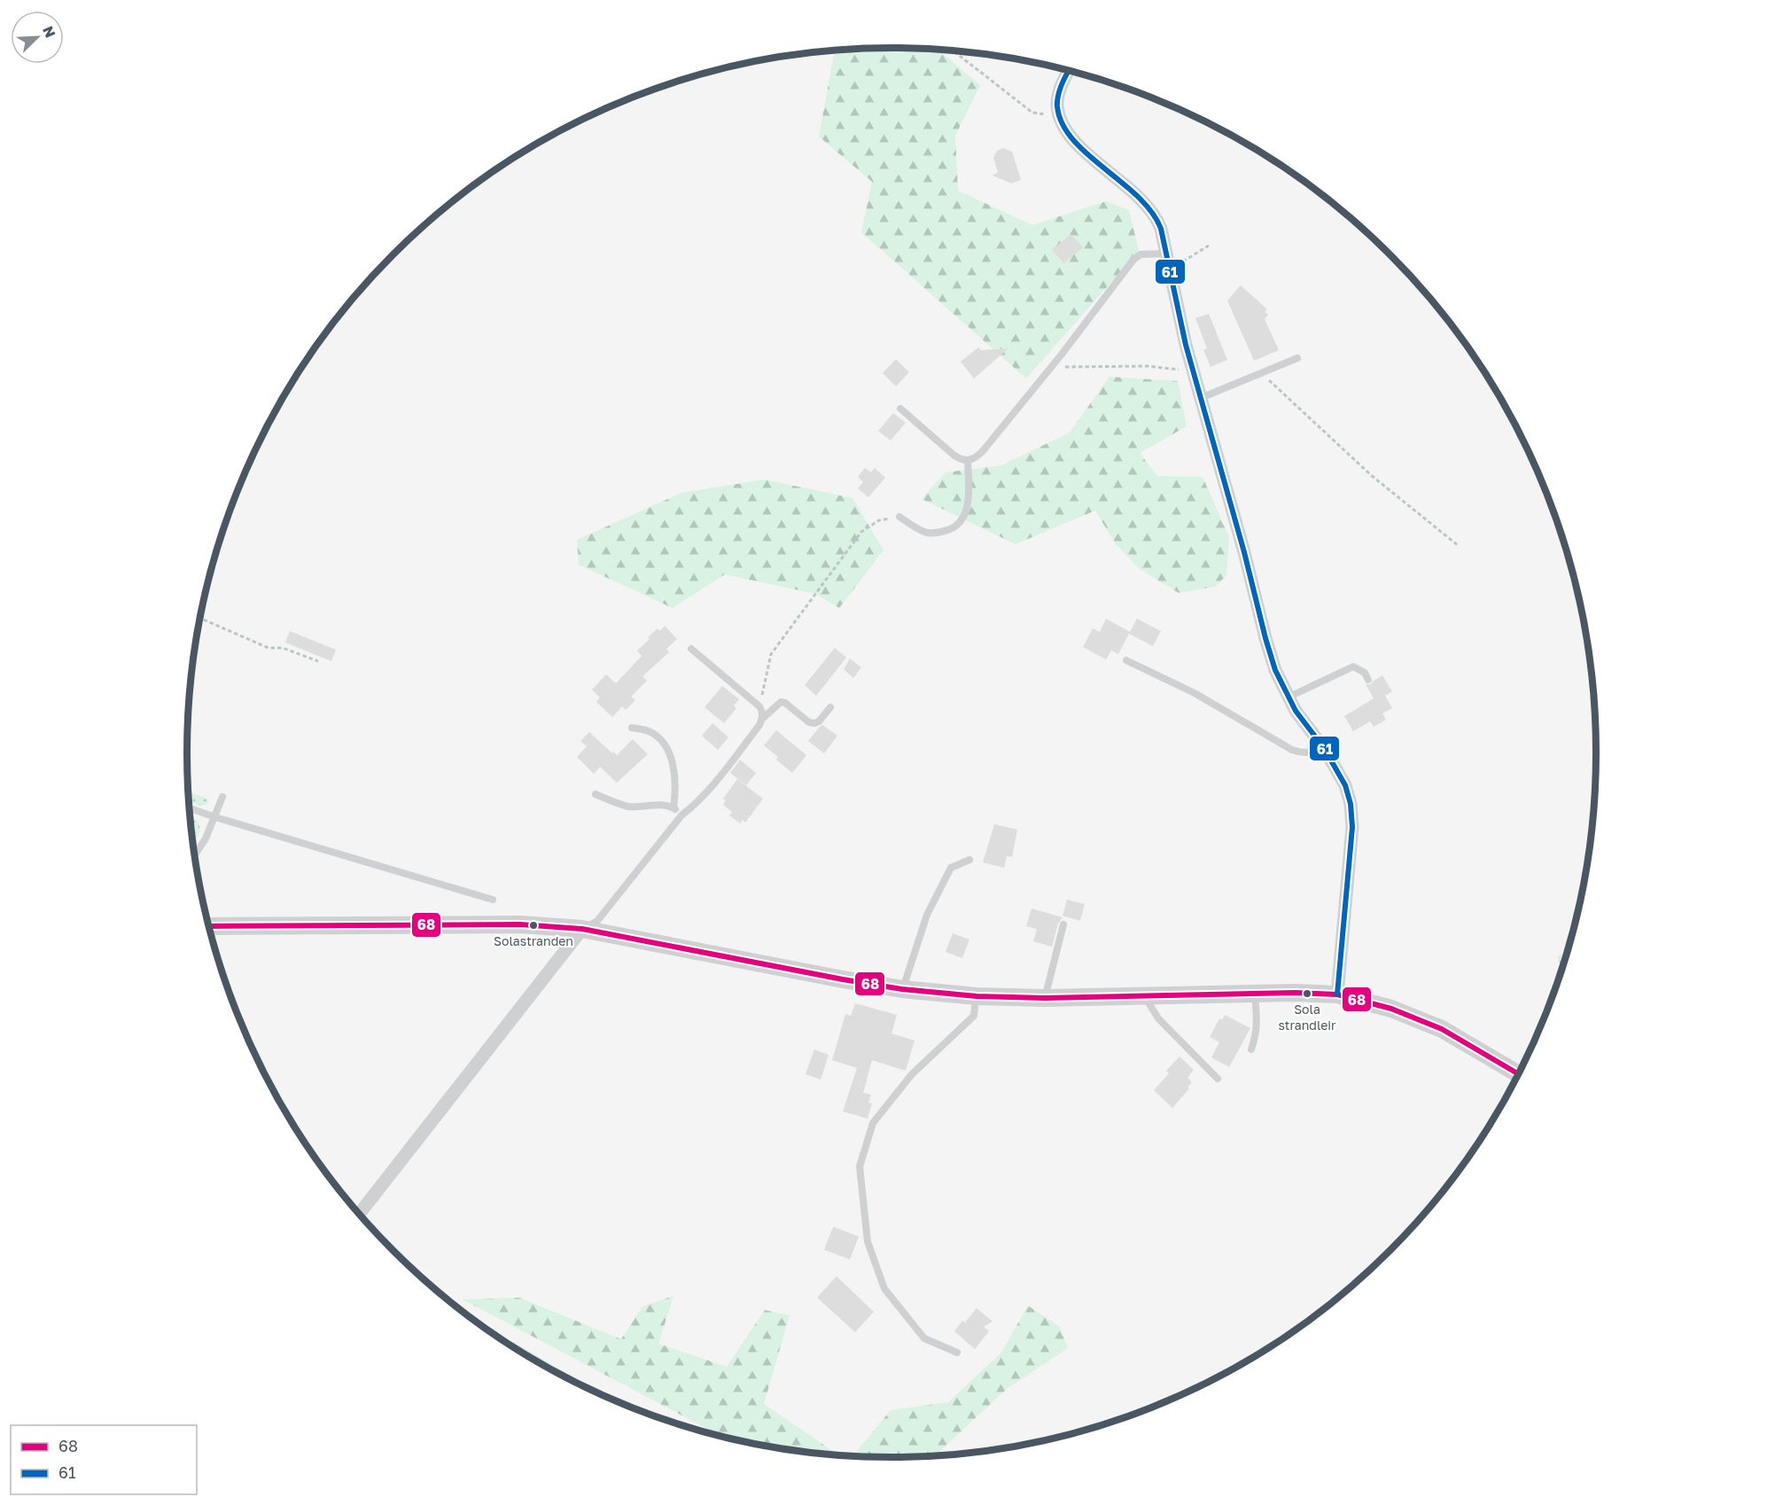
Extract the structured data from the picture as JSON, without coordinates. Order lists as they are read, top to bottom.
{
  "places": ["Solastranden", "Sola strandleir"],
  "lines": ["transit line 61", "transit line 68"],
  "legend": ["68", "61"],
  "north": "top right"
}
